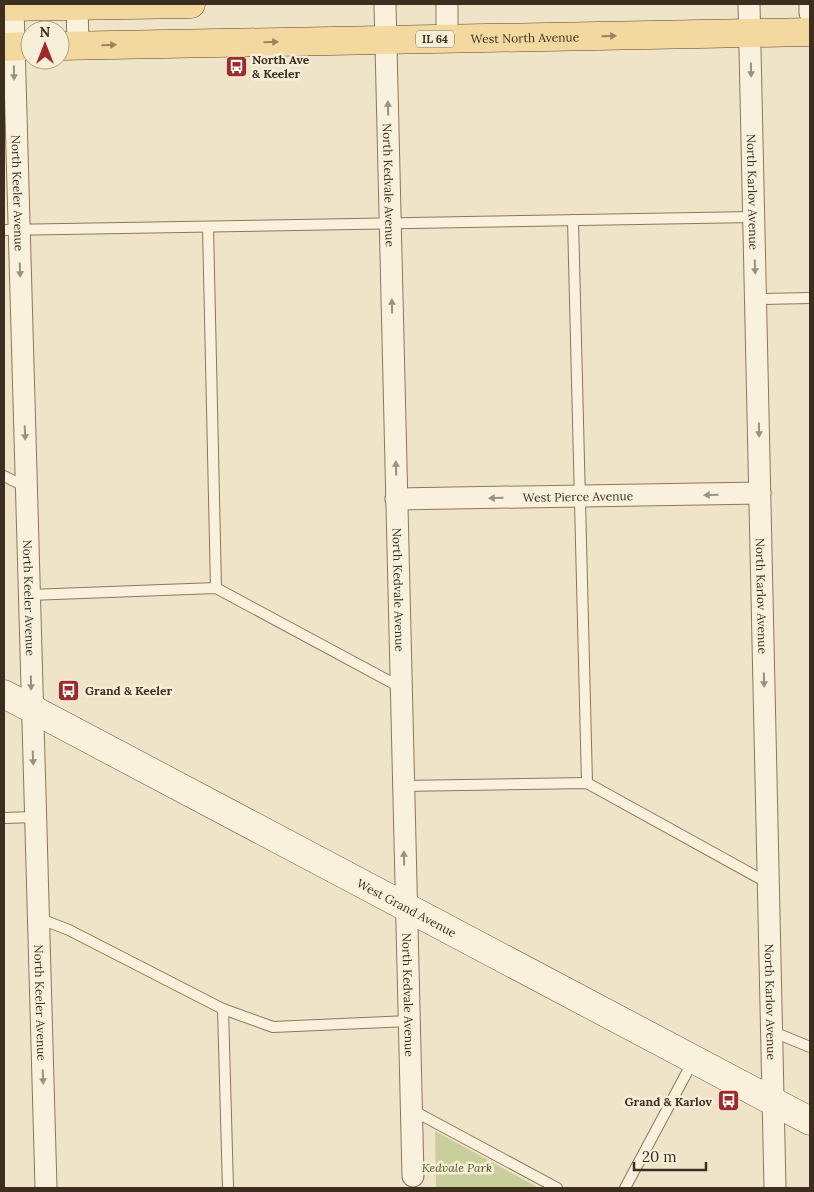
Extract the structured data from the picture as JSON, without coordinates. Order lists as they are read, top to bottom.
{
  "streets": {
    "main road": ["West North Avenue", "IL 64", "West Grand Avenue"],
    "street": [
      "North Kedvale Avenue",
      "North Karlov Avenue",
      "North Keeler Avenue",
      "West Pierce Avenue"
    ]
  },
  "crossings": [
    ["West North Avenue", "North Kedvale Avenue"],
    ["West North Avenue", "North Karlov Avenue"],
    ["North Kedvale Avenue", "West Pierce Avenue"],
    ["North Kedvale Avenue", "West Grand Avenue"],
    ["North Karlov Avenue", "West Pierce Avenue"],
    ["North Karlov Avenue", "West Grand Avenue"],
    ["North Keeler Avenue", "West Grand Avenue"]
  ],
  "one_way": [
    "West North Avenue",
    "North Kedvale Avenue",
    "North Karlov Avenue",
    "North Keeler Avenue",
    "West Pierce Avenue"
  ],
  "parks": ["Kedvale Park"],
  "places": {
    "bus stop": ["North Ave & Keeler", "Grand & Keeler", "Grand & Karlov"]
  },
  "scale_bar": "20 m",
  "north": "top"
}
